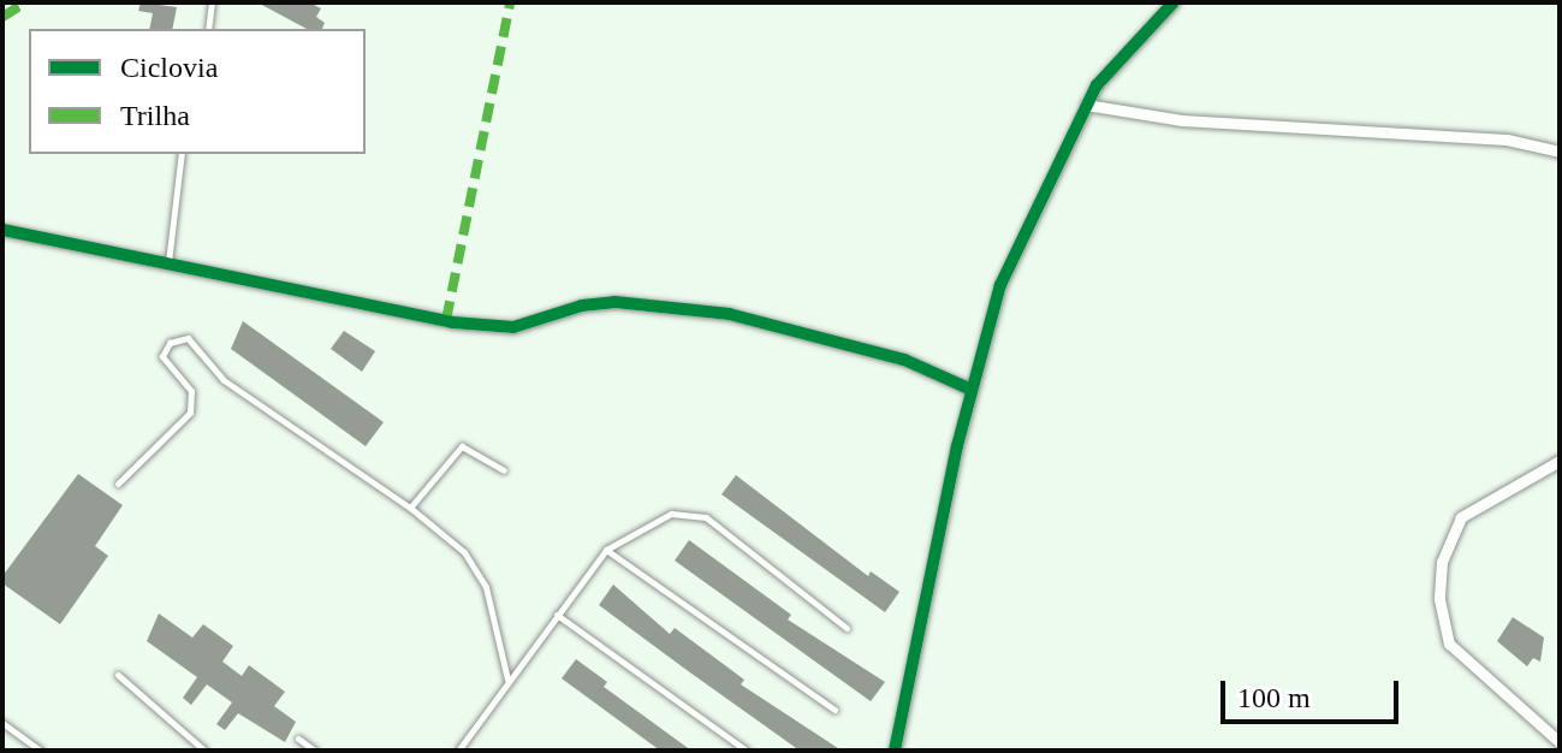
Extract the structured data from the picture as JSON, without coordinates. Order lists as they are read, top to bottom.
{
  "legend": ["Ciclovia", "Trilha"],
  "scale_bar": "100 m"
}
